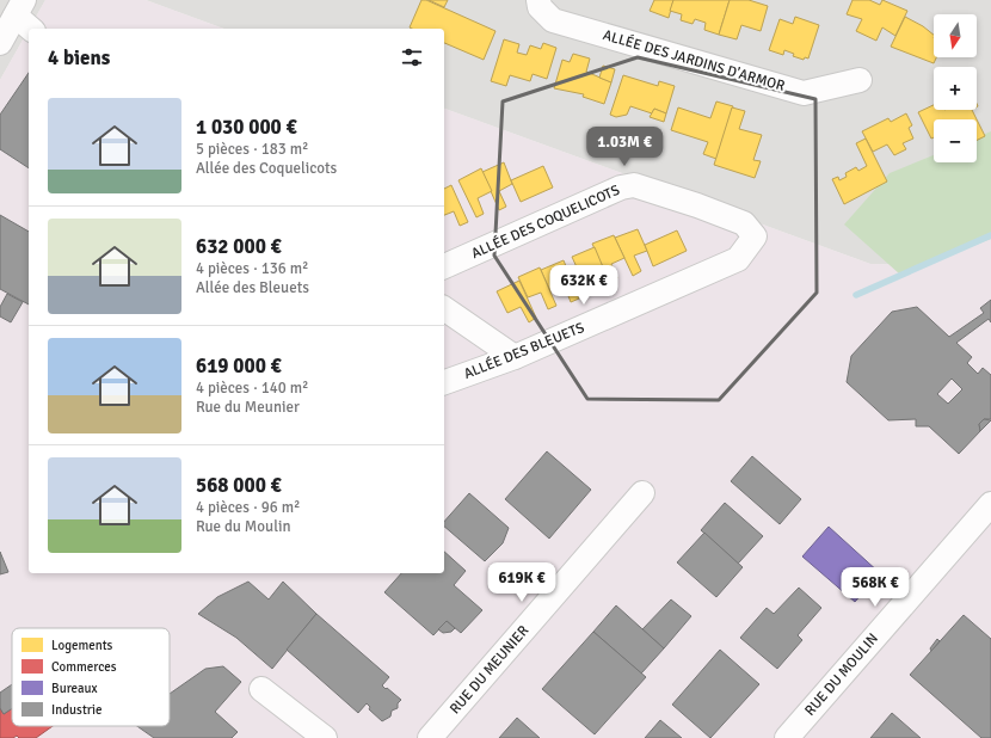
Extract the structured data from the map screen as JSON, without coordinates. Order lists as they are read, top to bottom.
{
  "streets": {
    "street": [
      "ALLÉE DES JARDINS D'ARMOR",
      "ALLÉE DES COQUELICOTS",
      "ALLÉE DES BLEUETS",
      "RUE DU MEUNIER",
      "RUE DU MOULIN"
    ]
  },
  "crossings": [
    ["ALLÉE DES COQUELICOTS", "ALLÉE DES BLEUETS"]
  ],
  "legend": [
    "Logements",
    "Commerces",
    "Bureaux",
    "Industrie"
  ],
  "north": "bottom",
  "page": {
    "map_buttons": ["+", "−"],
    "heading": "4 biens",
    "list": [
      {
        "name": "1 030 000 €",
        "note": "5 pièces · 183 m² · Allée des Coquelicots"
      },
      {
        "name": "632 000 €",
        "note": "4 pièces · 136 m² · Allée des Bleuets"
      },
      {
        "name": "619 000 €",
        "note": "4 pièces · 140 m² · Rue du Meunier"
      },
      {
        "name": "568 000 €",
        "note": "4 pièces · 96 m² · Rue du Moulin"
      }
    ],
    "price": [
      "1.03M €",
      "632K €",
      "619K €",
      "568K €"
    ]
  }
}
